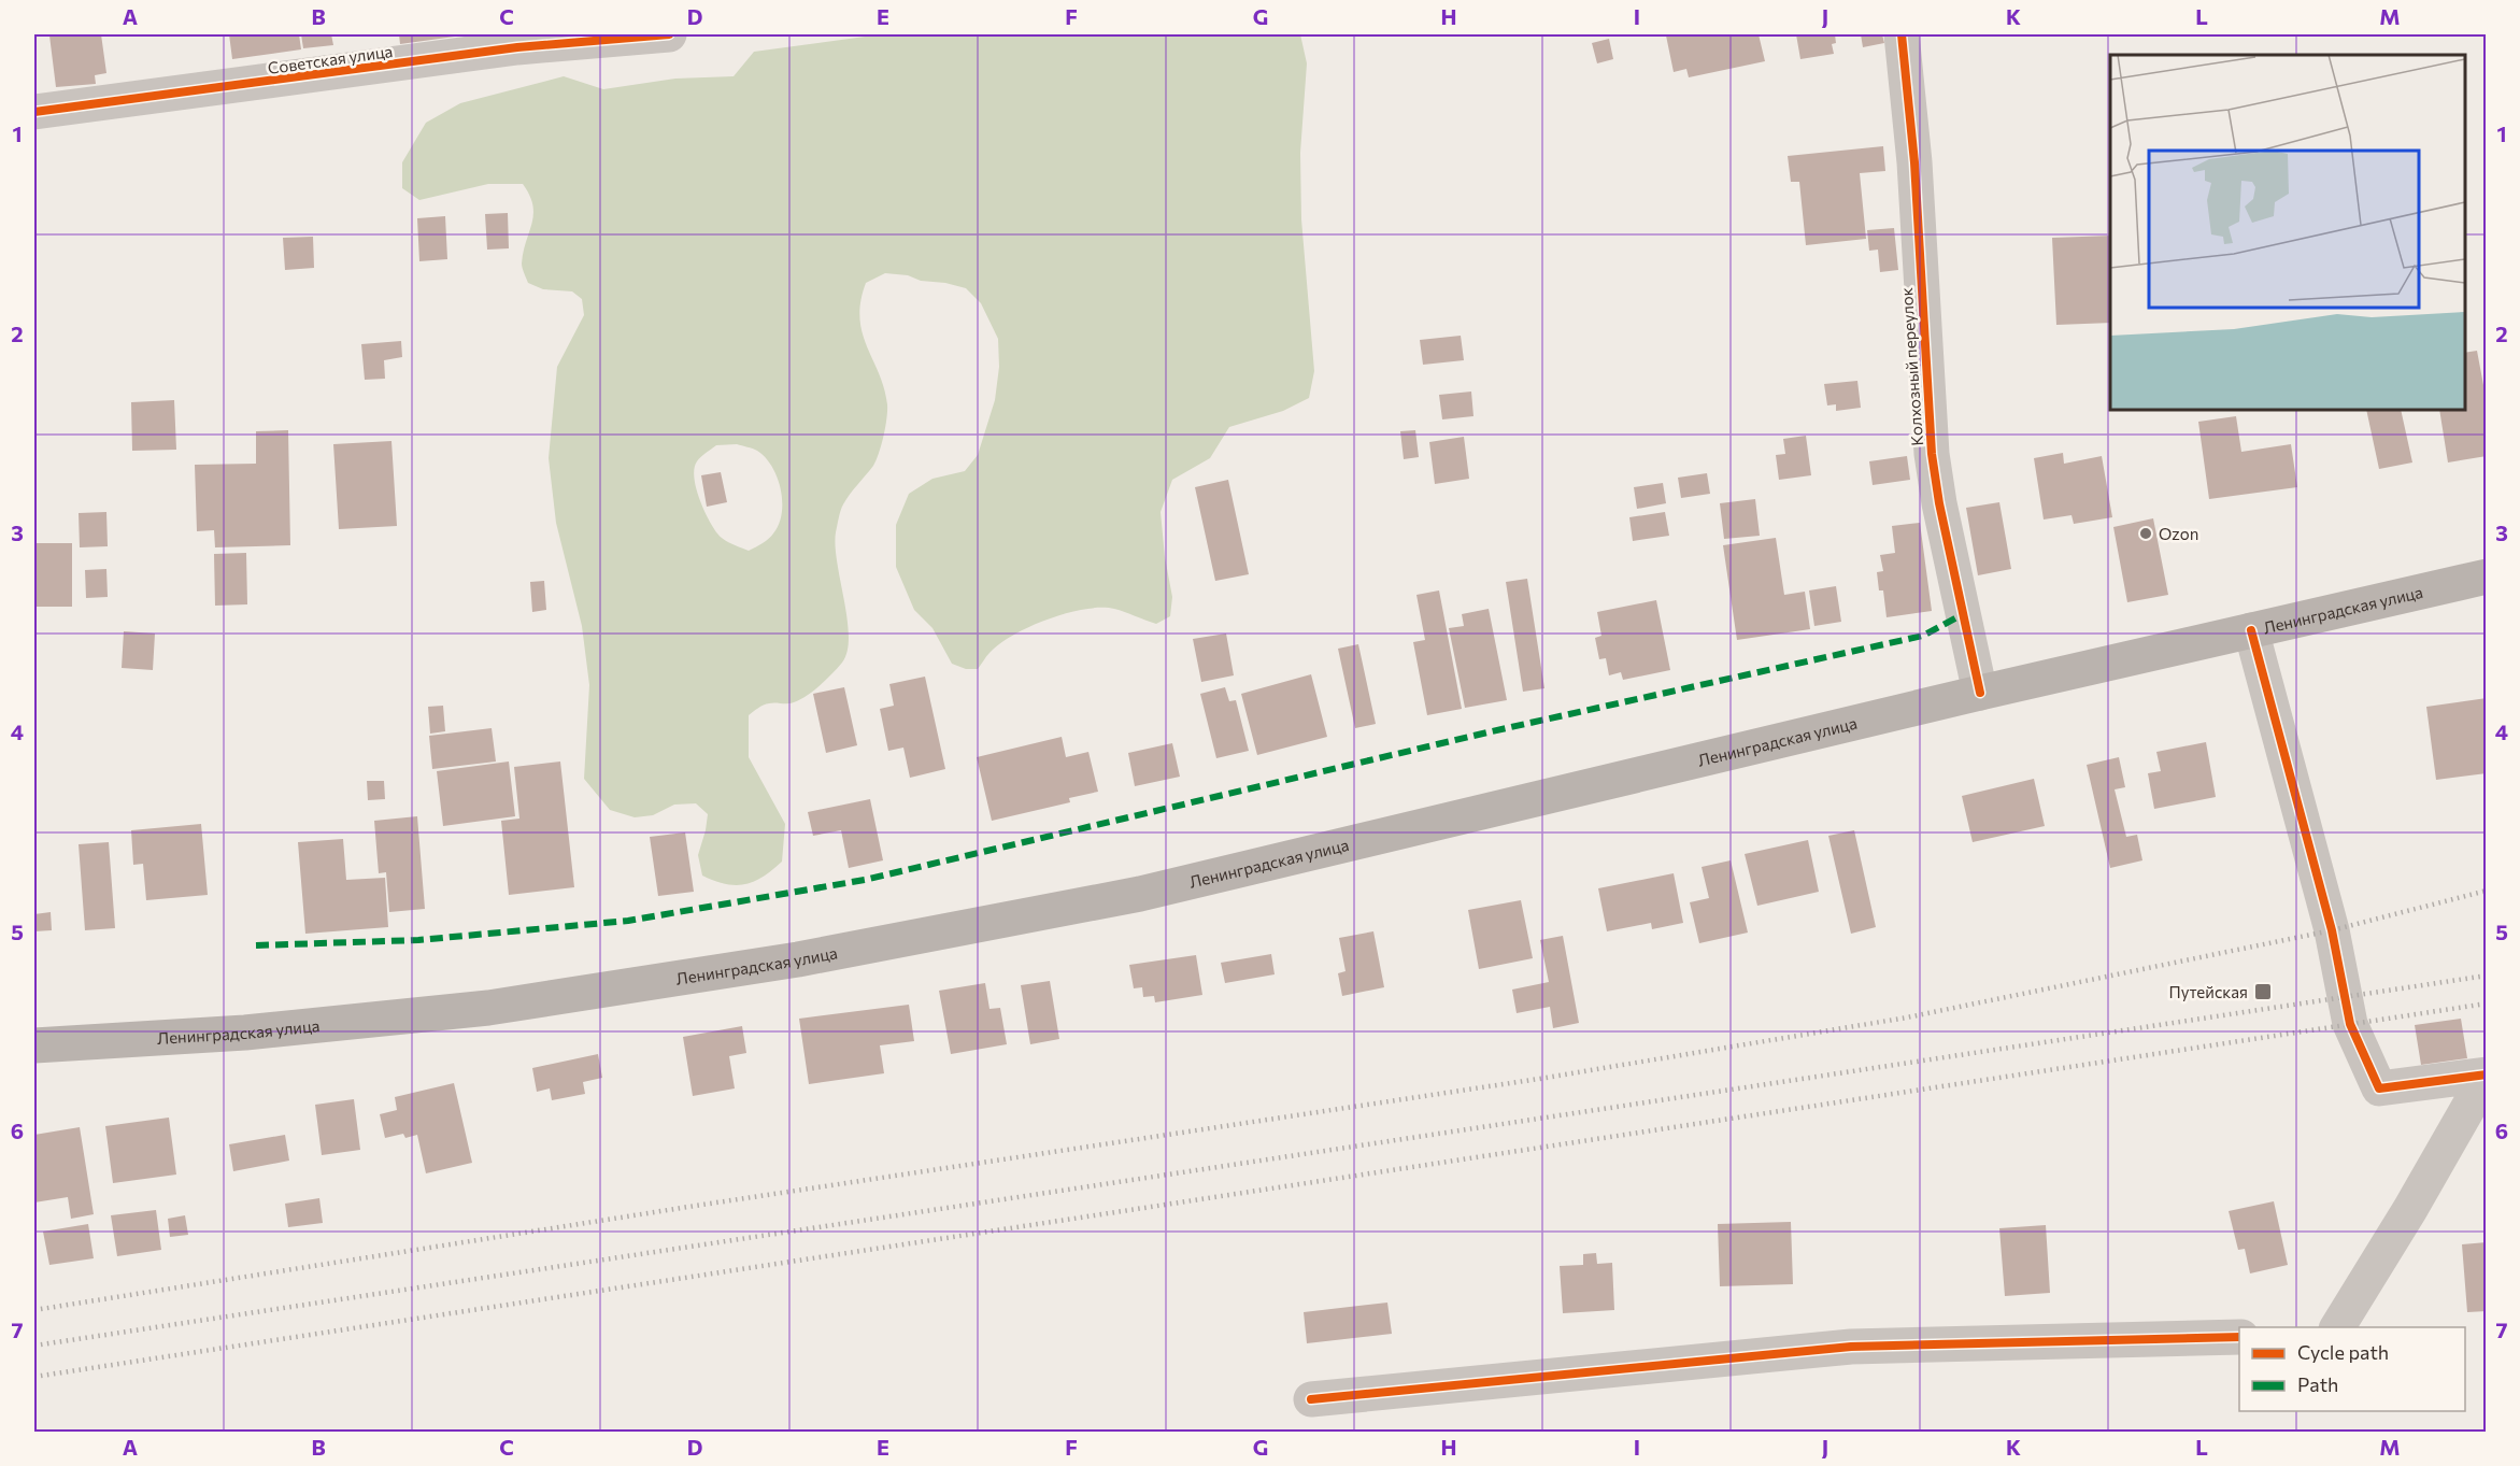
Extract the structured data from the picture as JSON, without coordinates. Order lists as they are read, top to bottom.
{
  "streets": {
    "main road": ["Ленинградская улица"],
    "street": ["Советская улица", "Колхозный переулок"]
  },
  "crossings": [
    ["Колхозный переулок", "Ленинградская улица"]
  ],
  "places": {
    "other": ["Ozon"],
    "transit": ["Путейская"]
  },
  "legend": ["Cycle path", "Path"],
  "grid": {
    "columns": [
      "A",
      "B",
      "C",
      "D",
      "E",
      "F",
      "G",
      "H",
      "I",
      "J",
      "K",
      "L",
      "M"
    ],
    "rows": [
      "1",
      "2",
      "3",
      "4",
      "5",
      "6",
      "7"
    ]
  }
}
